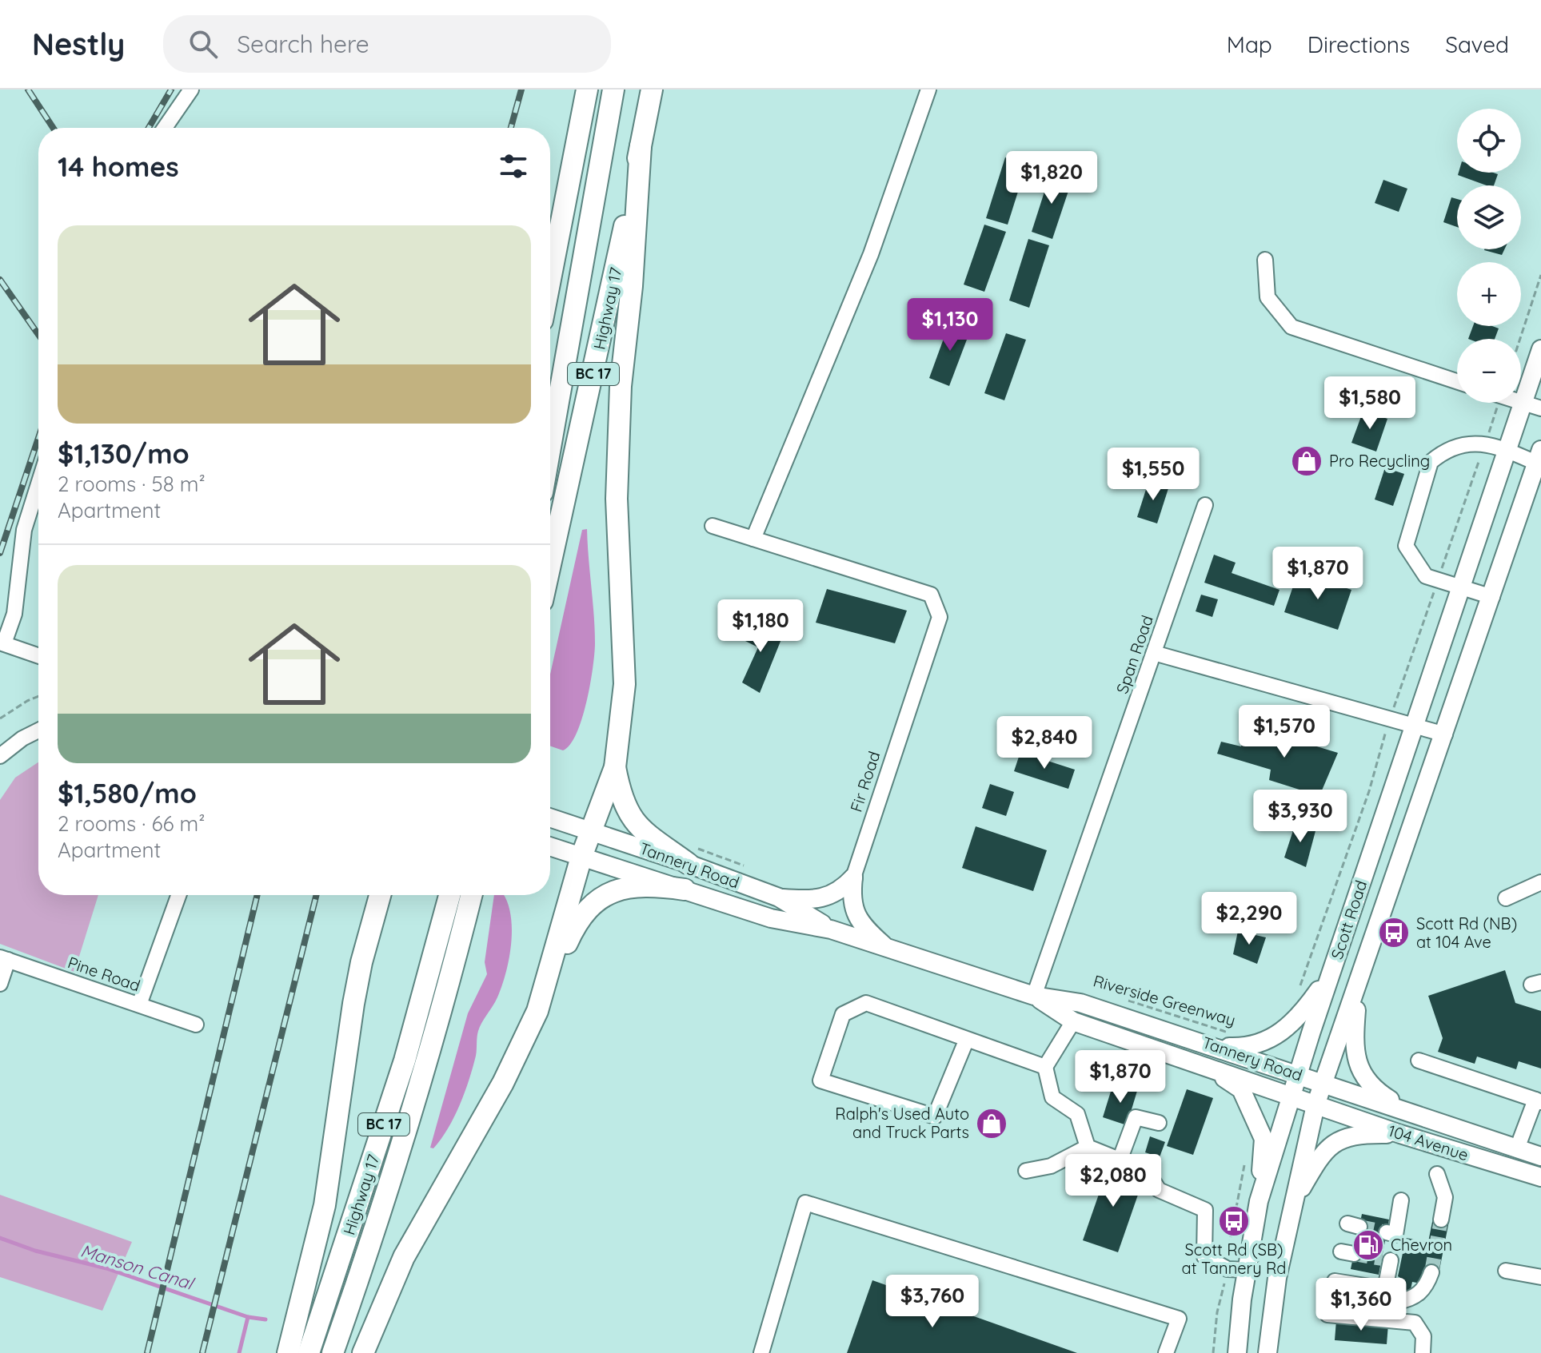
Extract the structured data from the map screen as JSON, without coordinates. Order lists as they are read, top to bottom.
{
  "streets": {
    "highway": ["Highway 17", "BC 17"],
    "main road": ["Tannery Road", "Scott Road", "104 Avenue"],
    "street": ["Span Road", "Fir Road", "Pine Road"],
    "path": ["Riverside Greenway"]
  },
  "crossings": [
    ["Span Road", "Tannery Road"],
    ["Tannery Road", "Scott Road"],
    ["Tannery Road", "104 Avenue"],
    ["Scott Road", "104 Avenue"]
  ],
  "water": ["Manson Canal"],
  "places": {
    "shop": ["Pro Recycling", "Ralph's Used Auto and Truck Parts"],
    "bus stop": ["Scott Rd (NB) at 104 Ave", "Scott Rd (SB) at Tannery Rd"],
    "fuel station": ["Chevron"]
  },
  "page": {
    "header": "Nestly",
    "search": "Search here",
    "nav": ["Map", "Directions", "Saved"],
    "map_buttons": ["+", "−"],
    "heading": "14 homes",
    "price": [
      "$1,820",
      "$1,130",
      "$1,580",
      "$1,550",
      "$1,870",
      "$1,180",
      "$1,570",
      "$2,840",
      "$3,930",
      "$2,290",
      "$1,870",
      "$2,080",
      "$3,760",
      "$1,360"
    ],
    "list": [
      {
        "name": "$1,130/mo",
        "note": "2 rooms · 58 m² · Apartment"
      },
      {
        "name": "$1,580/mo",
        "note": "2 rooms · 66 m² · Apartment"
      }
    ]
  }
}
